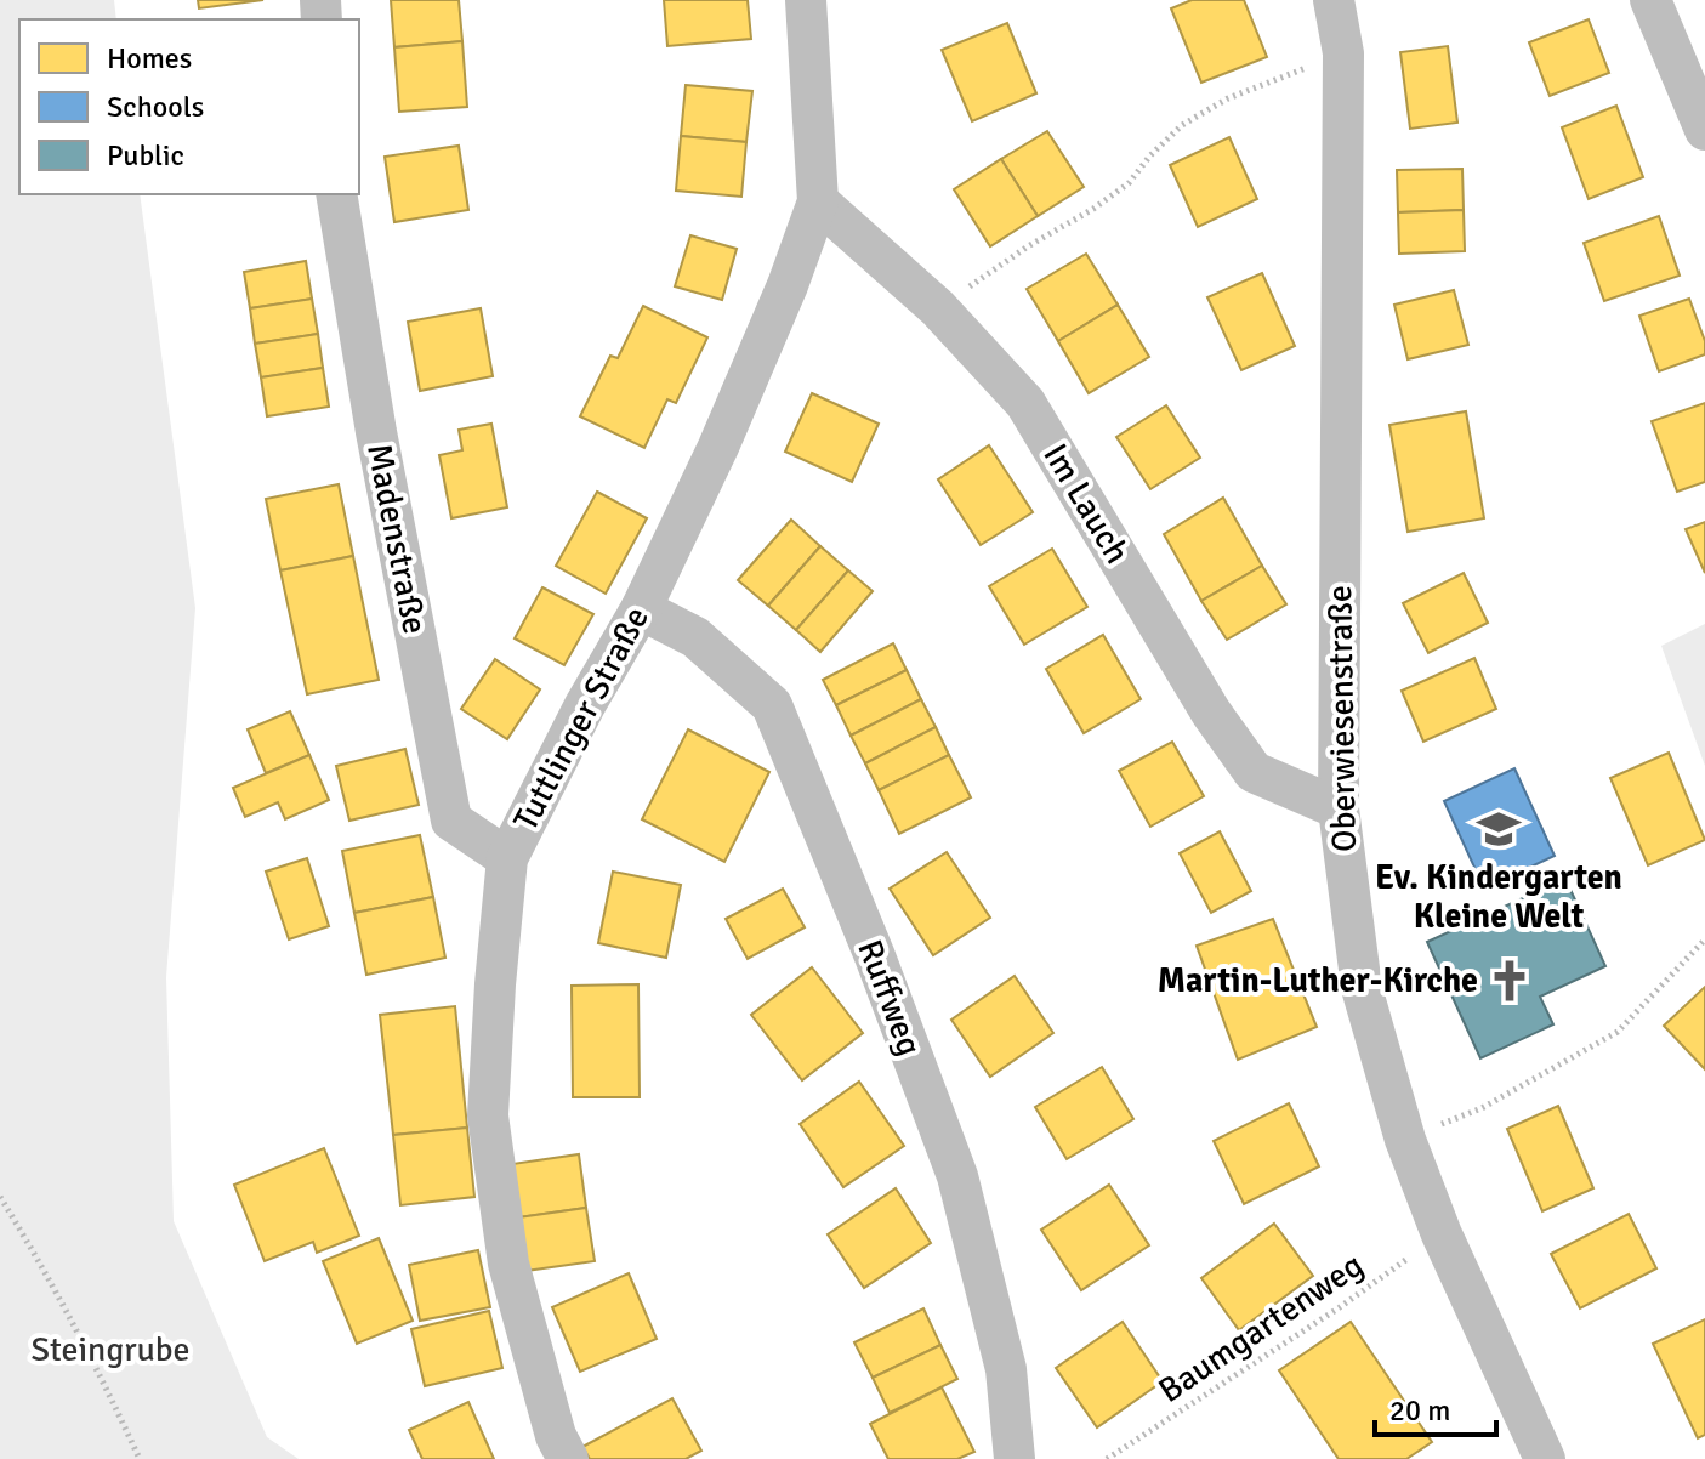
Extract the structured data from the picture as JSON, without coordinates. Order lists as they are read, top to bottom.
{
  "streets": {
    "street": [
      "Im Lauch",
      "Madenstraße",
      "Tuttlinger Straße",
      "Oberwiesenstraße",
      "Ruffweg"
    ],
    "path": ["Baumgartenweg"]
  },
  "crossings": [
    ["Im Lauch", "Tuttlinger Straße"],
    ["Im Lauch", "Oberwiesenstraße"],
    ["Madenstraße", "Tuttlinger Straße"],
    ["Tuttlinger Straße", "Ruffweg"],
    ["Oberwiesenstraße", "Baumgartenweg"]
  ],
  "parks": ["Steingrube"],
  "places": {
    "school or university": ["Ev. Kindergarten Kleine Welt"],
    "church": ["Martin-Luther-Kirche"]
  },
  "legend": ["Homes", "Schools", "Public"],
  "scale_bar": "20 m"
}
